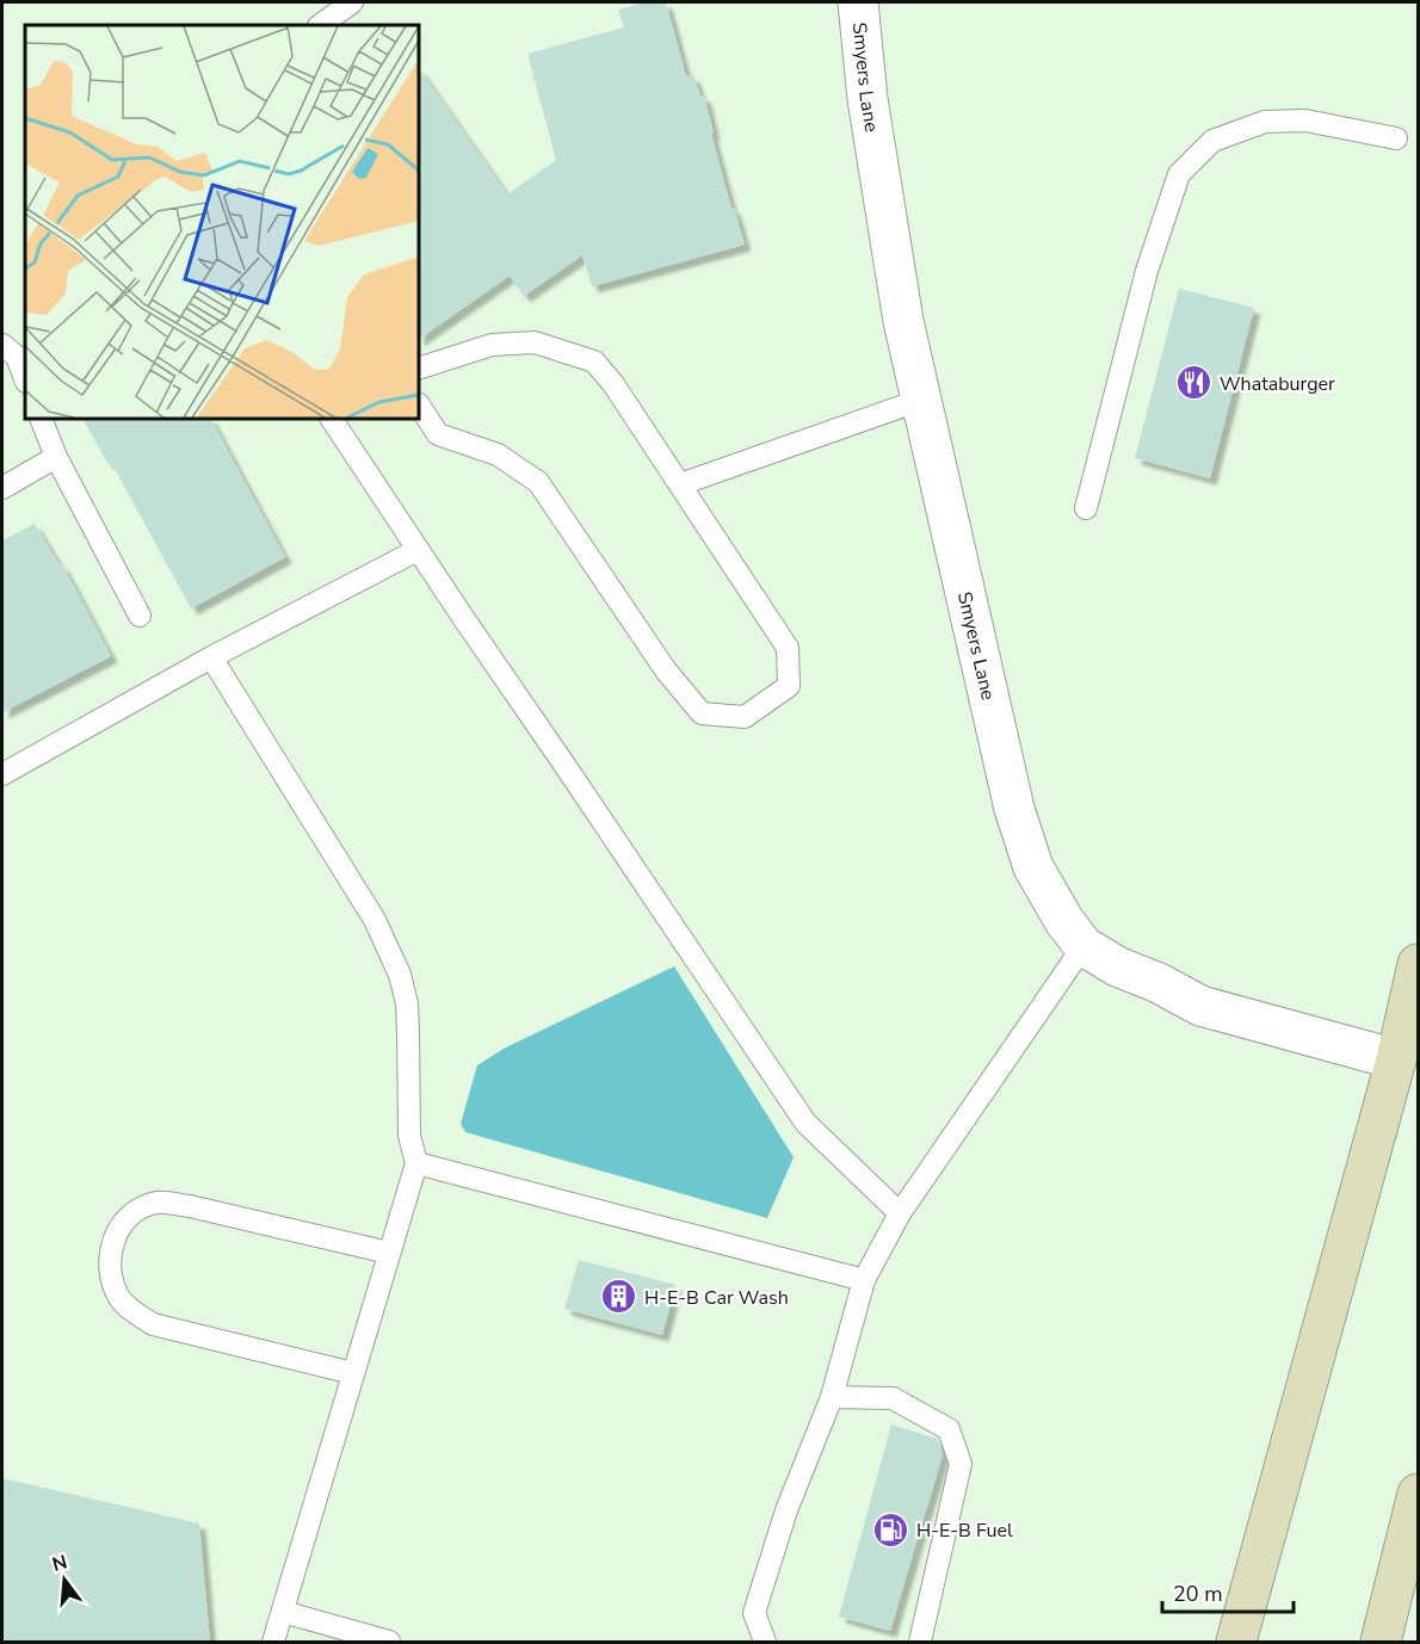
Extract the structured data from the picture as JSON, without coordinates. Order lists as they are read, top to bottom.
{
  "streets": {
    "street": ["Smyers Lane"]
  },
  "places": {
    "restaurant": ["Whataburger"],
    "building": ["H-E-B Car Wash"],
    "fuel station": ["H-E-B Fuel"]
  },
  "scale_bar": "20 m",
  "north": "top"
}
